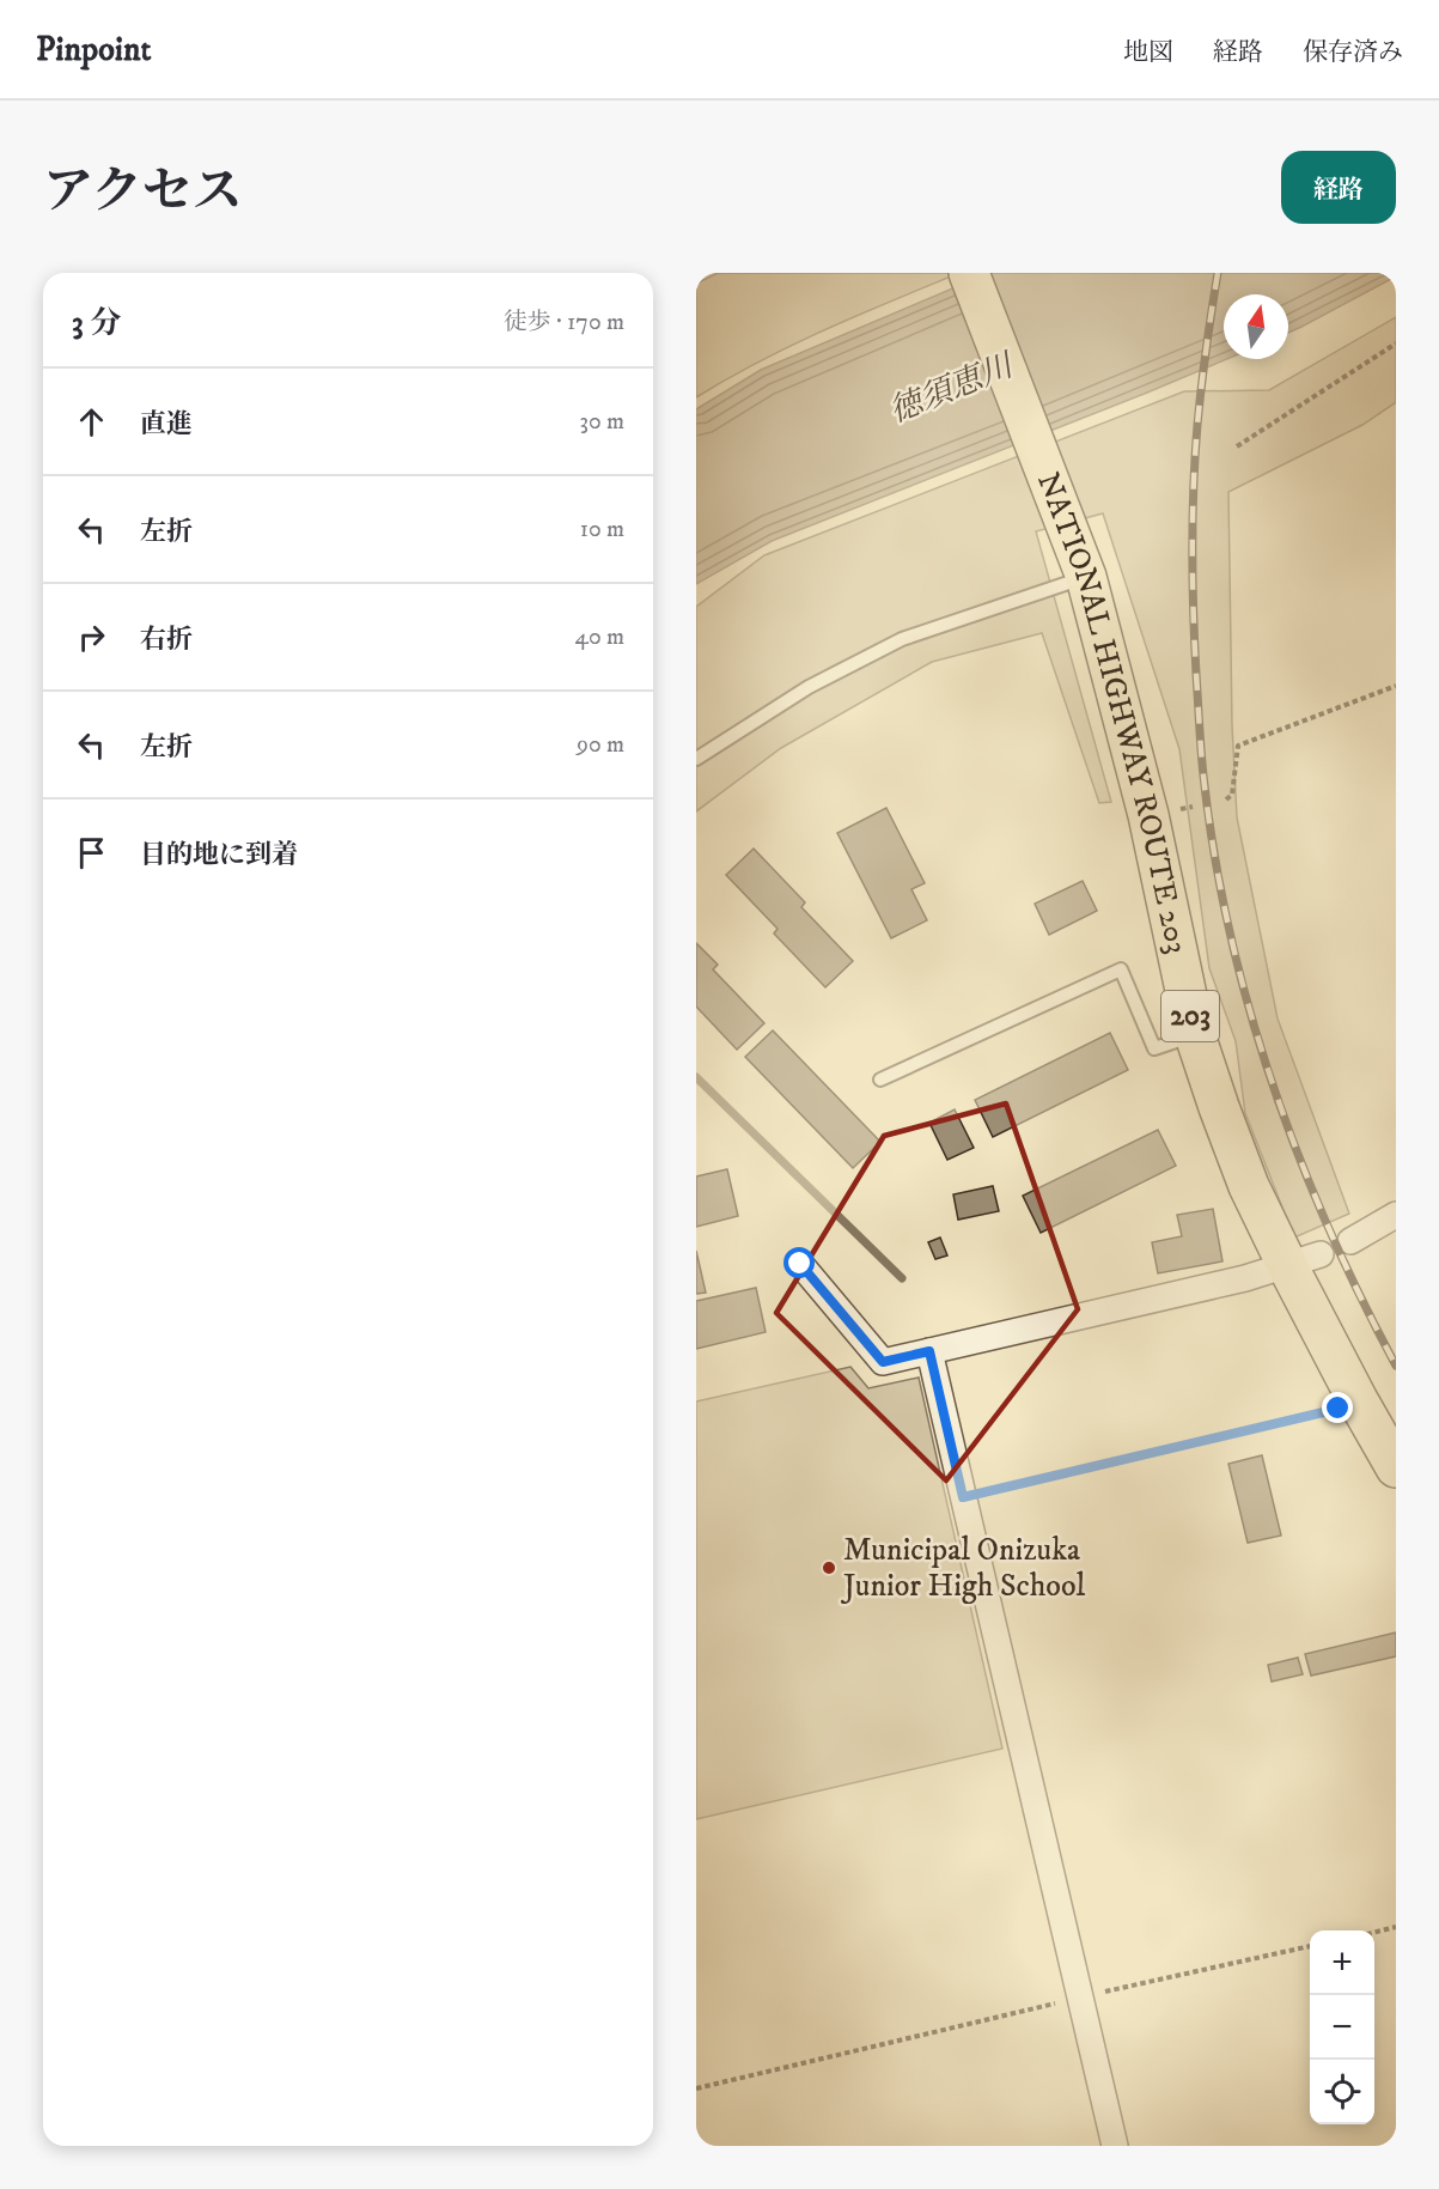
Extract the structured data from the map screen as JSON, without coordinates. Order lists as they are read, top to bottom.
{
  "streets": {
    "highway": ["NATIONAL HIGHWAY ROUTE 203", "203"]
  },
  "water": ["徳須恵川"],
  "places": ["Municipal Onizuka Junior High School"],
  "north": "top",
  "page": {
    "header": "Pinpoint",
    "nav": ["地図", "経路", "保存済み"],
    "title": "アクセス",
    "buttons": "経路",
    "heading": ["3 分", "徒歩 · 170 m"],
    "list": [
      ["直進", "30 m"],
      ["左折", "10 m"],
      ["右折", "40 m"],
      ["左折", "90 m"],
      "目的地に到着"
    ],
    "map_buttons": ["+", "−"]
  }
}
